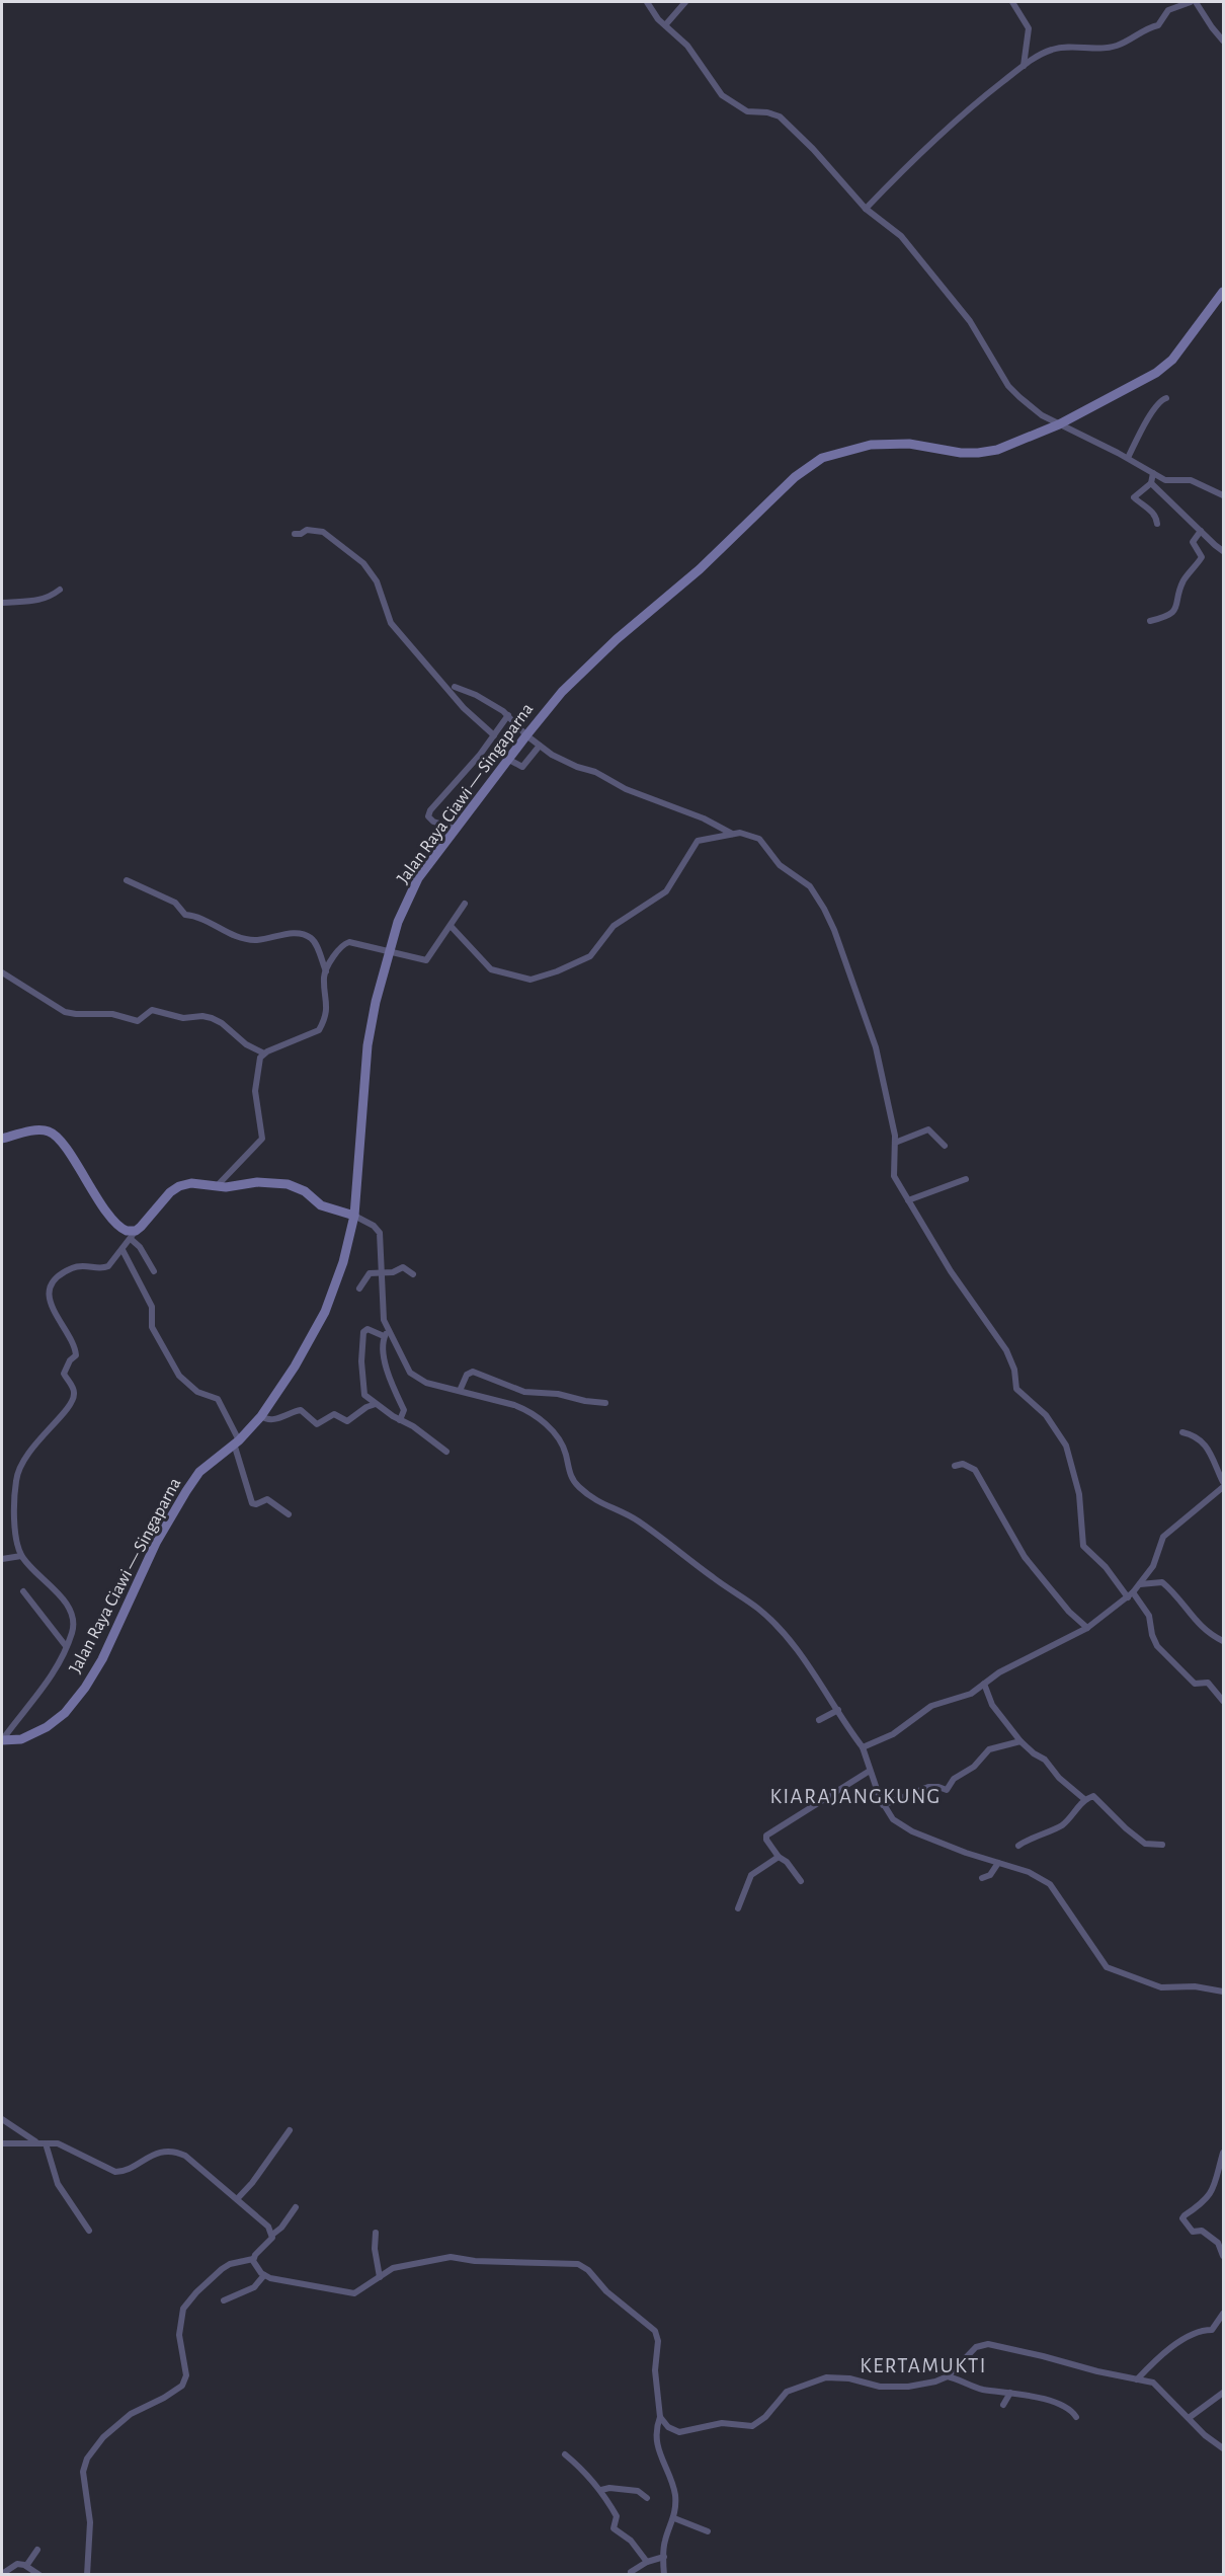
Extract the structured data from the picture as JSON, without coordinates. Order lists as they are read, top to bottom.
{
  "streets": {
    "main road": ["Jalan Raya Ciawi — Singaparna"]
  },
  "districts": ["KIARAJANGKUNG", "KERTAMUKTI"]
}
